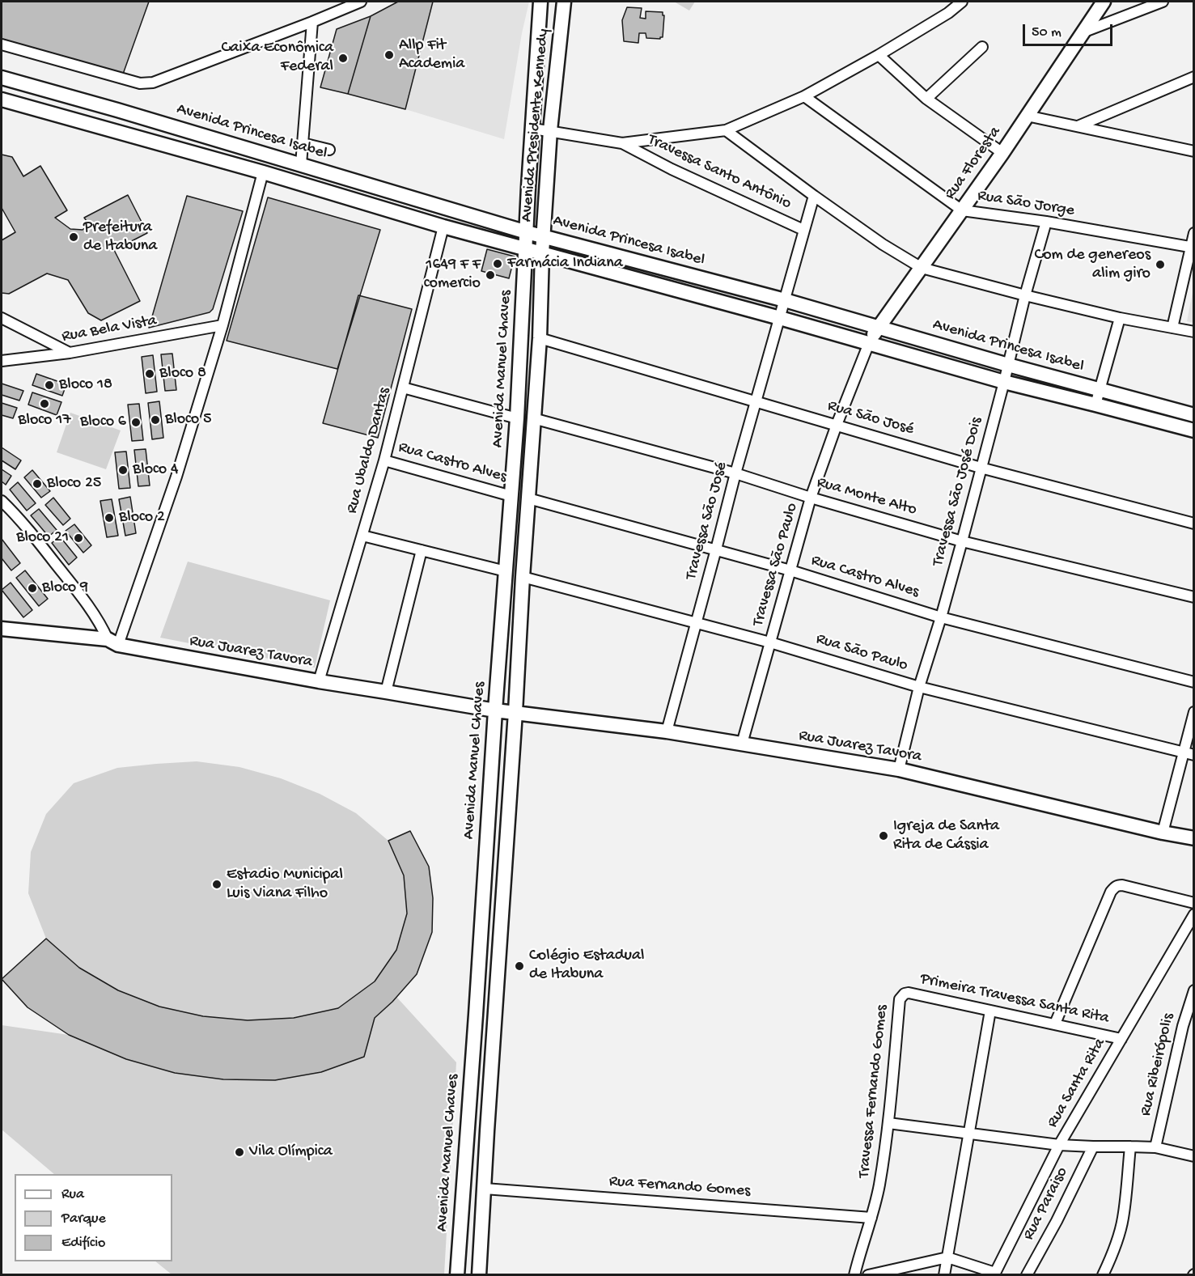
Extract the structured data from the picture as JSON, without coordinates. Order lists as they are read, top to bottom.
{
  "streets": {
    "main road": [
      "Avenida Presidente Kennedy",
      "Avenida Princesa Isabel",
      "Rua Floresta",
      "Avenida Manuel Chaves",
      "Rua Juarez Tavora"
    ],
    "street": [
      "Travessa Santo Antônio",
      "Rua São Jorge",
      "Rua Bela Vista",
      "Rua São José",
      "Rua Ubaldo Dantas",
      "Rua Castro Alves",
      "Travessa São José Dois",
      "Rua Monte Alto",
      "Travessa São José",
      "Travessa São Paulo",
      "Rua São Paulo",
      "Primeira Travessa Santa Rita",
      "Rua Ribeirópolis",
      "Rua Santa Rita",
      "Travessa Fernando Gomes",
      "Rua Fernando Gomes",
      "Rua Paraiso"
    ]
  },
  "crossings": [
    ["Avenida Presidente Kennedy", "Avenida Princesa Isabel"],
    ["Avenida Presidente Kennedy", "Avenida Manuel Chaves"],
    ["Avenida Princesa Isabel", "Rua Floresta"],
    ["Avenida Princesa Isabel", "Avenida Manuel Chaves"],
    ["Avenida Princesa Isabel", "Rua Ubaldo Dantas"],
    ["Avenida Princesa Isabel", "Travessa São José Dois"],
    ["Avenida Princesa Isabel", "Travessa São José"],
    ["Avenida Princesa Isabel", "Travessa São Paulo"],
    ["Rua Floresta", "Rua São Jorge"],
    ["Rua Floresta", "Travessa São Paulo"],
    ["Rua São Jorge", "Travessa São José Dois"],
    ["Avenida Manuel Chaves", "Rua São José"],
    ["Avenida Manuel Chaves", "Rua Castro Alves"],
    ["Avenida Manuel Chaves", "Rua Monte Alto"],
    ["Avenida Manuel Chaves", "Rua Juarez Tavora"],
    ["Avenida Manuel Chaves", "Rua São Paulo"],
    ["Avenida Manuel Chaves", "Rua Fernando Gomes"],
    ["Rua São José", "Travessa São José Dois"],
    ["Rua São José", "Travessa São José"],
    ["Rua São José", "Travessa São Paulo"],
    ["Rua Ubaldo Dantas", "Rua Castro Alves"],
    ["Rua Ubaldo Dantas", "Rua Juarez Tavora"],
    ["Rua Castro Alves", "Travessa São José Dois"],
    ["Rua Castro Alves", "Travessa São José"],
    ["Rua Castro Alves", "Travessa São Paulo"],
    ["Travessa São José Dois", "Rua Monte Alto"],
    ["Travessa São José Dois", "Rua Juarez Tavora"],
    ["Travessa São José Dois", "Rua São Paulo"],
    ["Rua Monte Alto", "Travessa São José"],
    ["Rua Monte Alto", "Travessa São Paulo"],
    ["Travessa São José", "Rua Juarez Tavora"],
    ["Travessa São José", "Rua São Paulo"],
    ["Travessa São Paulo", "Rua Juarez Tavora"],
    ["Travessa São Paulo", "Rua São Paulo"],
    ["Primeira Travessa Santa Rita", "Rua Santa Rita"],
    ["Primeira Travessa Santa Rita", "Travessa Fernando Gomes"],
    ["Travessa Fernando Gomes", "Rua Fernando Gomes"]
  ],
  "places": [
    "Allp Fit Academia",
    "Caixa Econômica Federal",
    "Prefeitura de Itabuna",
    "Farmácia Indiana",
    "Com de genereos alim giro",
    "1649 F F comercio",
    "Bloco 8",
    "Bloco 18",
    "Bloco 17",
    "Bloco 5",
    "Bloco 6",
    "Bloco 4",
    "Bloco 25",
    "Bloco 2",
    "Bloco 21",
    "Bloco 9",
    "Igreja de Santa Rita de Cássia",
    "Estadio Municipal Luis Viana Filho",
    "Colégio Estadual de Itabuna",
    "Vila Olímpica"
  ],
  "legend": ["Rua", "Parque", "Edifício"],
  "scale_bar": "50 m"
}
